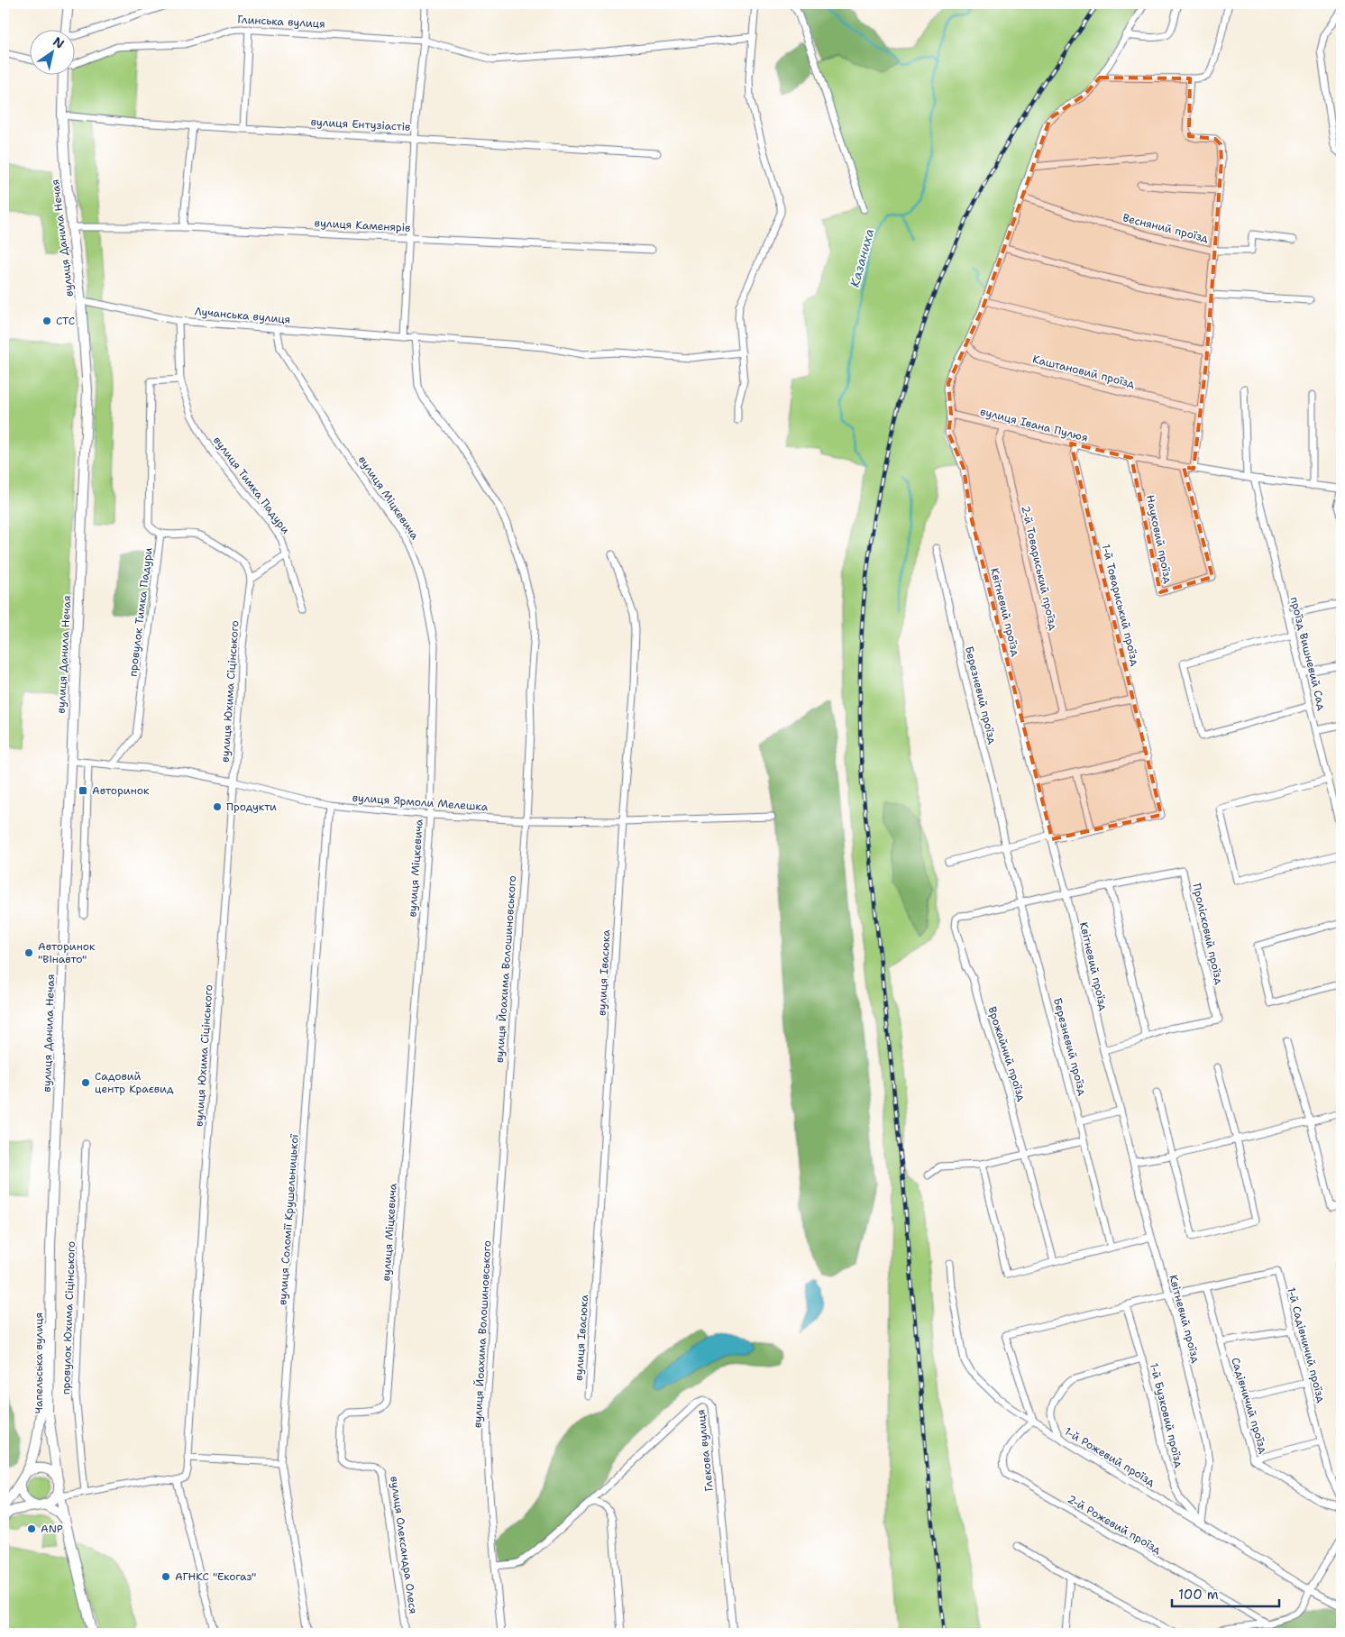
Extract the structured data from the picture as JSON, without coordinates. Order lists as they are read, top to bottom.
{
  "streets": {
    "main road": ["вулиця Данила Нечая", "Чапельська вулиця"],
    "street": [
      "Глинська вулиця",
      "вулиця Ентузіастів",
      "вулиця Каменярів",
      "Весняний проїзд",
      "Лучанська вулиця",
      "Каштановий проїзд",
      "вулиця Івана Пулюя",
      "вулиця Тимка Падури",
      "вулиця Міцкевича",
      "Науковий проїзд",
      "2-й Товариський проїзд",
      "1-й Товариський проїзд",
      "провулок Тимка Падури",
      "Квітневий проїзд",
      "проїзд Вишневий Сад",
      "вулиця Юхима Сіцінського",
      "Березневий проїзд",
      "вулиця Ярмоли Мелешка",
      "Пролісковий проїзд",
      "вулиця Йоахима Волошиновського",
      "вулиця Івасюка",
      "Врожайний проїзд",
      "вулиця Соломії Крушельницької",
      "провулок Юхима Сіцінського",
      "1-й Садівничий проїзд",
      "Садівничий проїзд",
      "1-й Бузковий проїзд",
      "Глекова вулиця",
      "1-й Рожевий проїзд",
      "2-й Рожевий проїзд",
      "вулиця Олександра Олеся"
    ]
  },
  "crossings": [
    ["вулиця Ентузіастів", "вулиця Данила Нечая"],
    ["вулиця Каменярів", "вулиця Данила Нечая"],
    ["вулиця Данила Нечая", "Лучанська вулиця"],
    ["вулиця Данила Нечая", "вулиця Ярмоли Мелешка"],
    ["вулиця Данила Нечая", "Чапельська вулиця"],
    ["Лучанська вулиця", "вулиця Тимка Падури"],
    ["Лучанська вулиця", "вулиця Міцкевича"],
    ["Лучанська вулиця", "вулиця Йоахима Волошиновського"],
    ["вулиця Івана Пулюя", "Науковий проїзд"],
    ["вулиця Івана Пулюя", "2-й Товариський проїзд"],
    ["вулиця Івана Пулюя", "1-й Товариський проїзд"],
    ["вулиця Івана Пулюя", "Квітневий проїзд"],
    ["вулиця Івана Пулюя", "проїзд Вишневий Сад"],
    ["вулиця Тимка Падури", "провулок Тимка Падури"],
    ["вулиця Міцкевича", "вулиця Ярмоли Мелешка"],
    ["вулиця Міцкевича", "вулиця Олександра Олеся"],
    ["провулок Тимка Падури", "вулиця Ярмоли Мелешка"],
    ["Квітневий проїзд", "Пролісковий проїзд"],
    ["Квітневий проїзд", "1-й Бузковий проїзд"],
    ["Квітневий проїзд", "1-й Рожевий проїзд"],
    ["вулиця Юхима Сіцінського", "вулиця Ярмоли Мелешка"],
    ["Березневий проїзд", "Пролісковий проїзд"],
    ["Березневий проїзд", "Врожайний проїзд"],
    ["вулиця Ярмоли Мелешка", "вулиця Йоахима Волошиновського"],
    ["вулиця Ярмоли Мелешка", "вулиця Івасюка"],
    ["вулиця Ярмоли Мелешка", "вулиця Соломії Крушельницької"],
    ["Пролісковий проїзд", "Врожайний проїзд"],
    ["1-й Садівничий проїзд", "Садівничий проїзд"],
    ["1-й Бузковий проїзд", "1-й Рожевий проїзд"],
    ["1-й Рожевий проїзд", "2-й Рожевий проїзд"]
  ],
  "water": ["Казаниха"],
  "places": {
    "other": [
      "СТС",
      "Продукти",
      "Авторинок \"Вінавто\"",
      "Садовий центр Краєвид",
      "ANP",
      "АГНКС \"Екогаз\""
    ],
    "transit": ["Авторинок"]
  },
  "scale_bar": "100 m",
  "north": "top right"
}
